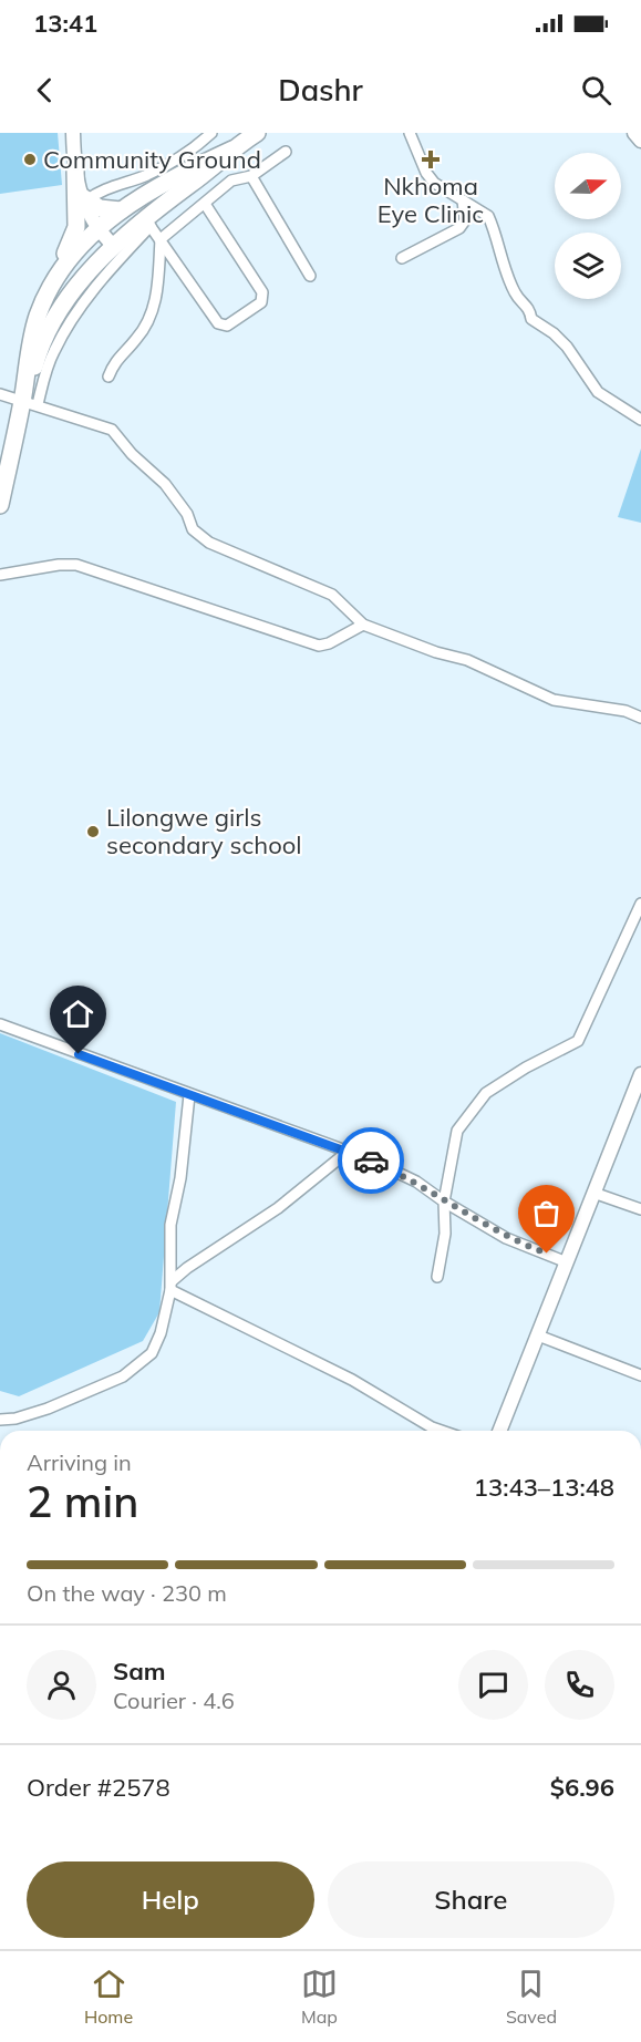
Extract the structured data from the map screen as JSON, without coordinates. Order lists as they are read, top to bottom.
{
  "places": {
    "other": ["Community Ground", "Lilongwe girls secondary school"],
    "health": ["Nkhoma Eye Clinic"]
  },
  "north": "right",
  "page": {
    "status": "13:41",
    "header": "Dashr",
    "heading": ["2 min", "Arriving in", "13:43–13:48"],
    "panel": [
      "Sam",
      "Courier · 4.6",
      "Order #2578",
      "$6.96"
    ],
    "bar": "On the way · 230 m",
    "buttons": ["Help", "Share"],
    "tabs": ["Home", "Map", "Saved"]
  }
}
